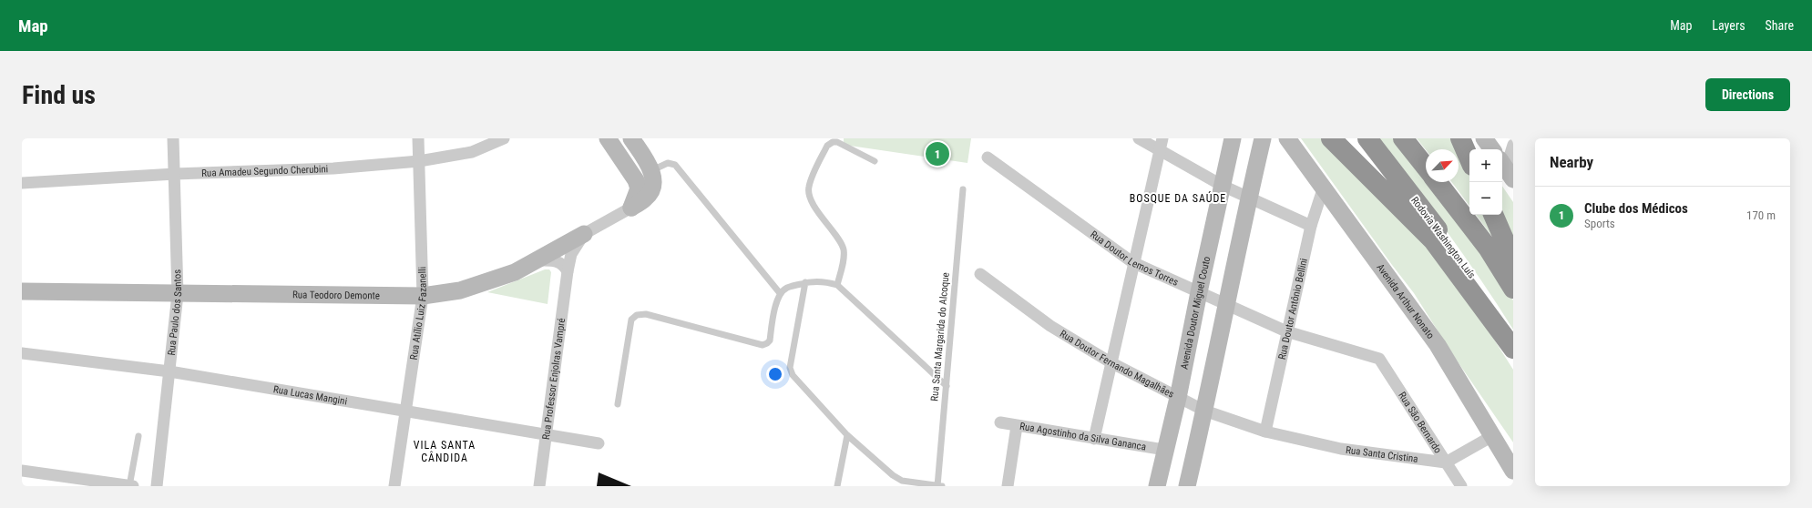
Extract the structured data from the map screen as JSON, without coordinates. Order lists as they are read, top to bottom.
{
  "streets": {
    "highway": ["Rodovia Washington Luís"],
    "street": [
      "Rua Amadeu Segundo Cherubini",
      "Rua Doutor Lemos Torres",
      "Rua Teodoro Demonte",
      "Avenida Arthur Nonato",
      "Rua Doutor Antônio Bellini",
      "Rua Paulo dos Santos",
      "Avenida Doutor Miguel Couto",
      "Rua Atílio Luiz Fazanelli",
      "Rua Doutor Fernando Magalhães",
      "Rua Professor Enjolras Vampré",
      "Rua Lucas Mangini",
      "Rua São Bernardo",
      "Rua Agostinho da Silva Gananca",
      "Rua Santa Cristina"
    ],
    "lane": ["Rua Santa Margarida do Alcoque"]
  },
  "crossings": [
    ["Rua Amadeu Segundo Cherubini", "Rua Paulo dos Santos"],
    ["Rua Amadeu Segundo Cherubini", "Rua Atílio Luiz Fazanelli"],
    ["Rua Doutor Lemos Torres", "Rua Doutor Antônio Bellini"],
    ["Rua Doutor Lemos Torres", "Avenida Doutor Miguel Couto"],
    ["Rua Doutor Lemos Torres", "Rua São Bernardo"],
    ["Rua Teodoro Demonte", "Rua Paulo dos Santos"],
    ["Rua Teodoro Demonte", "Rua Atílio Luiz Fazanelli"],
    ["Rua Teodoro Demonte", "Rua Professor Enjolras Vampré"],
    ["Avenida Arthur Nonato", "Rua Doutor Antônio Bellini"],
    ["Rua Doutor Antônio Bellini", "Rua Doutor Fernando Magalhães"],
    ["Rua Doutor Antônio Bellini", "Rua Santa Cristina"],
    ["Rua Paulo dos Santos", "Rua Lucas Mangini"],
    ["Avenida Doutor Miguel Couto", "Rua Doutor Fernando Magalhães"],
    ["Avenida Doutor Miguel Couto", "Rua Agostinho da Silva Gananca"],
    ["Rua Atílio Luiz Fazanelli", "Rua Lucas Mangini"],
    ["Rua Doutor Fernando Magalhães", "Rua Santa Cristina"],
    ["Rua Professor Enjolras Vampré", "Rua Lucas Mangini"],
    ["Rua São Bernardo", "Rua Santa Cristina"]
  ],
  "districts": ["BOSQUE DA SAÚDE", "VILA SANTA CÂNDIDA"],
  "north": "top right",
  "page": {
    "header": "Map",
    "nav": ["Map", "Layers", "Share"],
    "buttons": "Directions",
    "title": "Find us",
    "heading": "Nearby",
    "pins": "1",
    "map_buttons": ["+", "−"],
    "list": [
      {
        "mark": "1",
        "name": "Clube dos Médicos",
        "note": "Sports",
        "value": "170 m"
      }
    ]
  }
}
